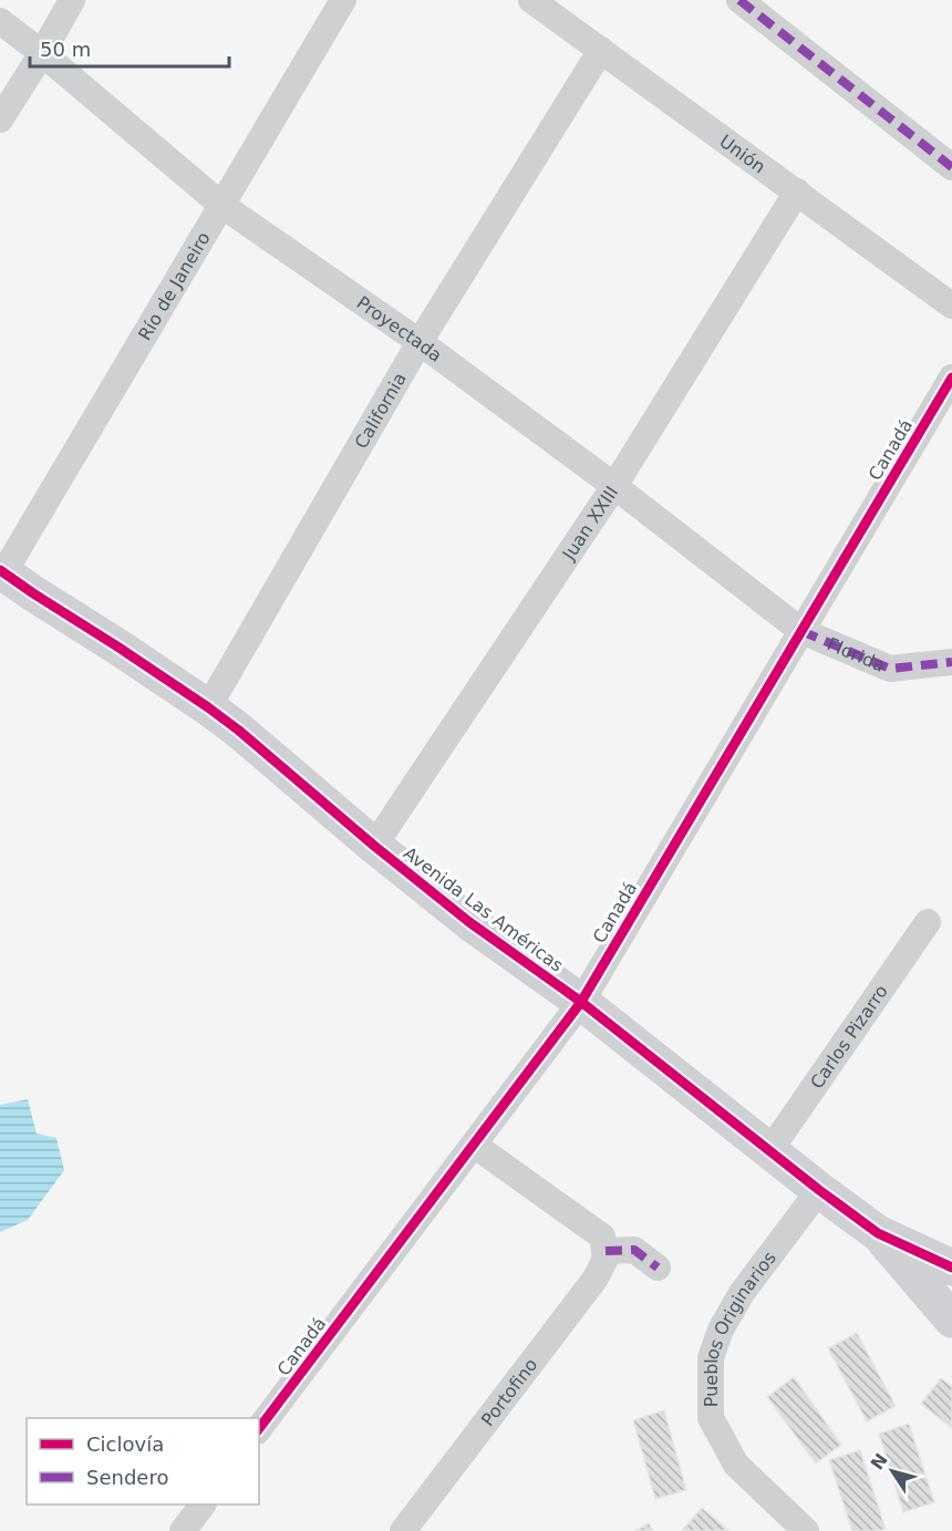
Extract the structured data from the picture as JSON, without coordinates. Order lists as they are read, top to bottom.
{
  "streets": {
    "street": [
      "Unión",
      "Río de Janeiro",
      "Proyectada",
      "California",
      "Canadá",
      "Juan XXIII",
      "Florida",
      "Avenida Las Américas",
      "Carlos Pizarro",
      "Pueblos Originarios",
      "Portofino"
    ]
  },
  "crossings": [
    ["Unión", "California"],
    ["Unión", "Juan XXIII"],
    ["Río de Janeiro", "Proyectada"],
    ["Río de Janeiro", "Avenida Las Américas"],
    ["Proyectada", "California"],
    ["Proyectada", "Canadá"],
    ["Proyectada", "Juan XXIII"],
    ["Proyectada", "Florida"],
    ["California", "Avenida Las Américas"],
    ["Canadá", "Florida"],
    ["Canadá", "Avenida Las Américas"],
    ["Juan XXIII", "Avenida Las Américas"],
    ["Avenida Las Américas", "Carlos Pizarro"],
    ["Avenida Las Américas", "Pueblos Originarios"]
  ],
  "legend": ["Ciclovía", "Sendero"],
  "scale_bar": "50 m",
  "north": "top left"
}
